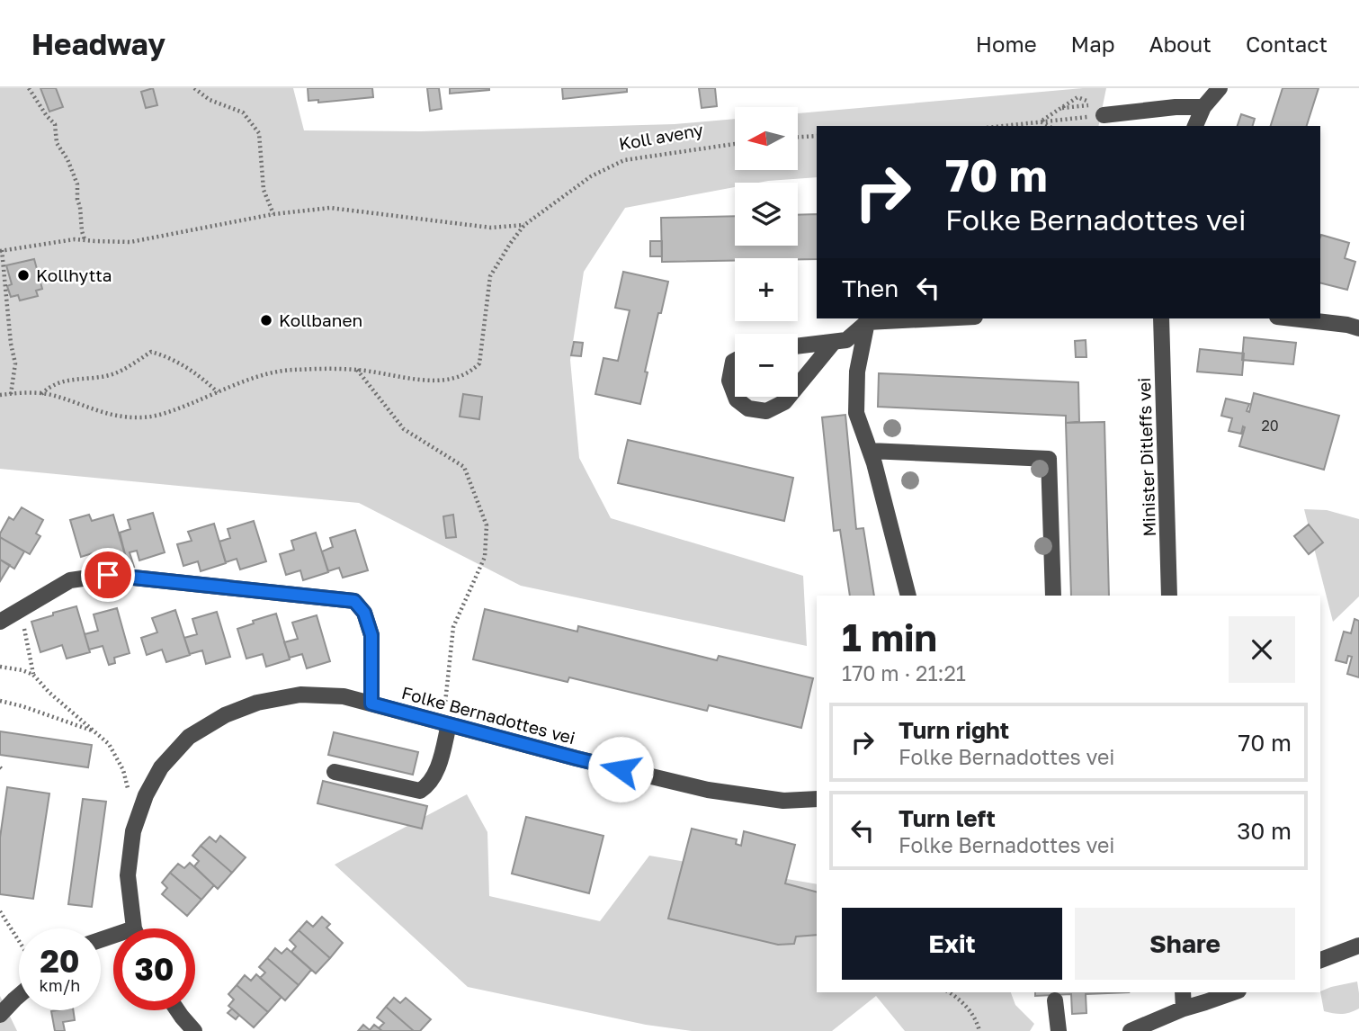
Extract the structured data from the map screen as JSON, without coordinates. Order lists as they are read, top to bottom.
{
  "streets": {
    "street": ["Minister Ditleffs vei", "Folke Bernadottes vei"],
    "path": ["Koll aveny"]
  },
  "places": ["Kollhytta", "Kollbanen"],
  "house_numbers": ["20"],
  "north": "left",
  "page": {
    "header": "Headway",
    "nav": [
      "Home",
      "Map",
      "About",
      "Contact"
    ],
    "map_buttons": ["+", "−"],
    "turn": ["70 m", "Folke Bernadottes vei"],
    "then": "Then",
    "heading": ["1 min", "170 m · 21:21"],
    "list": [
      {
        "name": "Turn right",
        "note": "Folke Bernadottes vei",
        "value": "70 m"
      },
      {
        "name": "Turn left",
        "note": "Folke Bernadottes vei",
        "value": "30 m"
      }
    ],
    "buttons": ["Exit", "Share"],
    "speed": "20 km/h",
    "limit": "30"
  }
}
